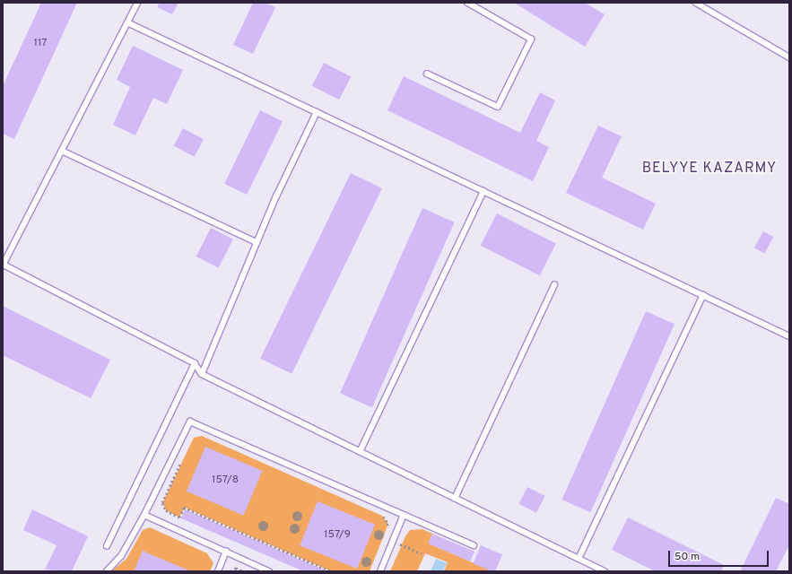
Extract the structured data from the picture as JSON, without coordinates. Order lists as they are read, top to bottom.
{
  "districts": ["BELYYE KAZARMY"],
  "house_numbers": ["117", "157/8", "157/9"],
  "scale_bar": "50 m"
}
